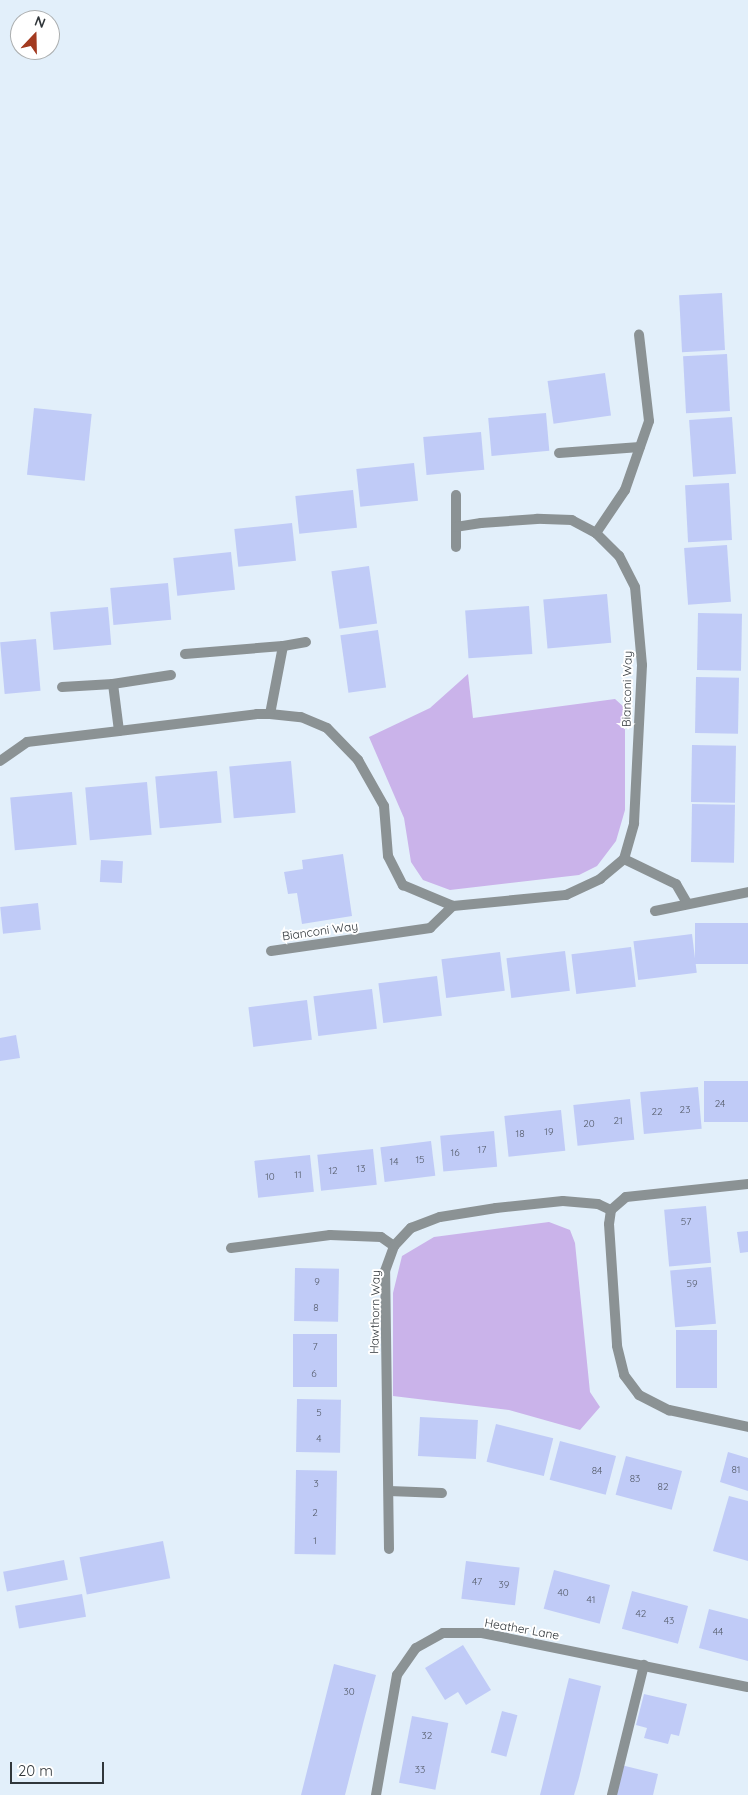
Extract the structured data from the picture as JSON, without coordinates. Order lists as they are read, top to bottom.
{
  "streets": {
    "street": ["Bianconi Way", "Hawthorn Way", "Heather Lane"]
  },
  "house_numbers": [
    "24",
    "23",
    "22",
    "21",
    "20",
    "19",
    "18",
    "17",
    "16",
    "15",
    "14",
    "13",
    "12",
    "11",
    "10",
    "57",
    "9",
    "59",
    "8",
    "7",
    "6",
    "5",
    "4",
    "81",
    "84",
    "83",
    "3",
    "82",
    "2",
    "1",
    "47",
    "39",
    "40",
    "41",
    "42",
    "43",
    "44",
    "30",
    "32",
    "33"
  ],
  "scale_bar": "20 m",
  "north": "top"
}
